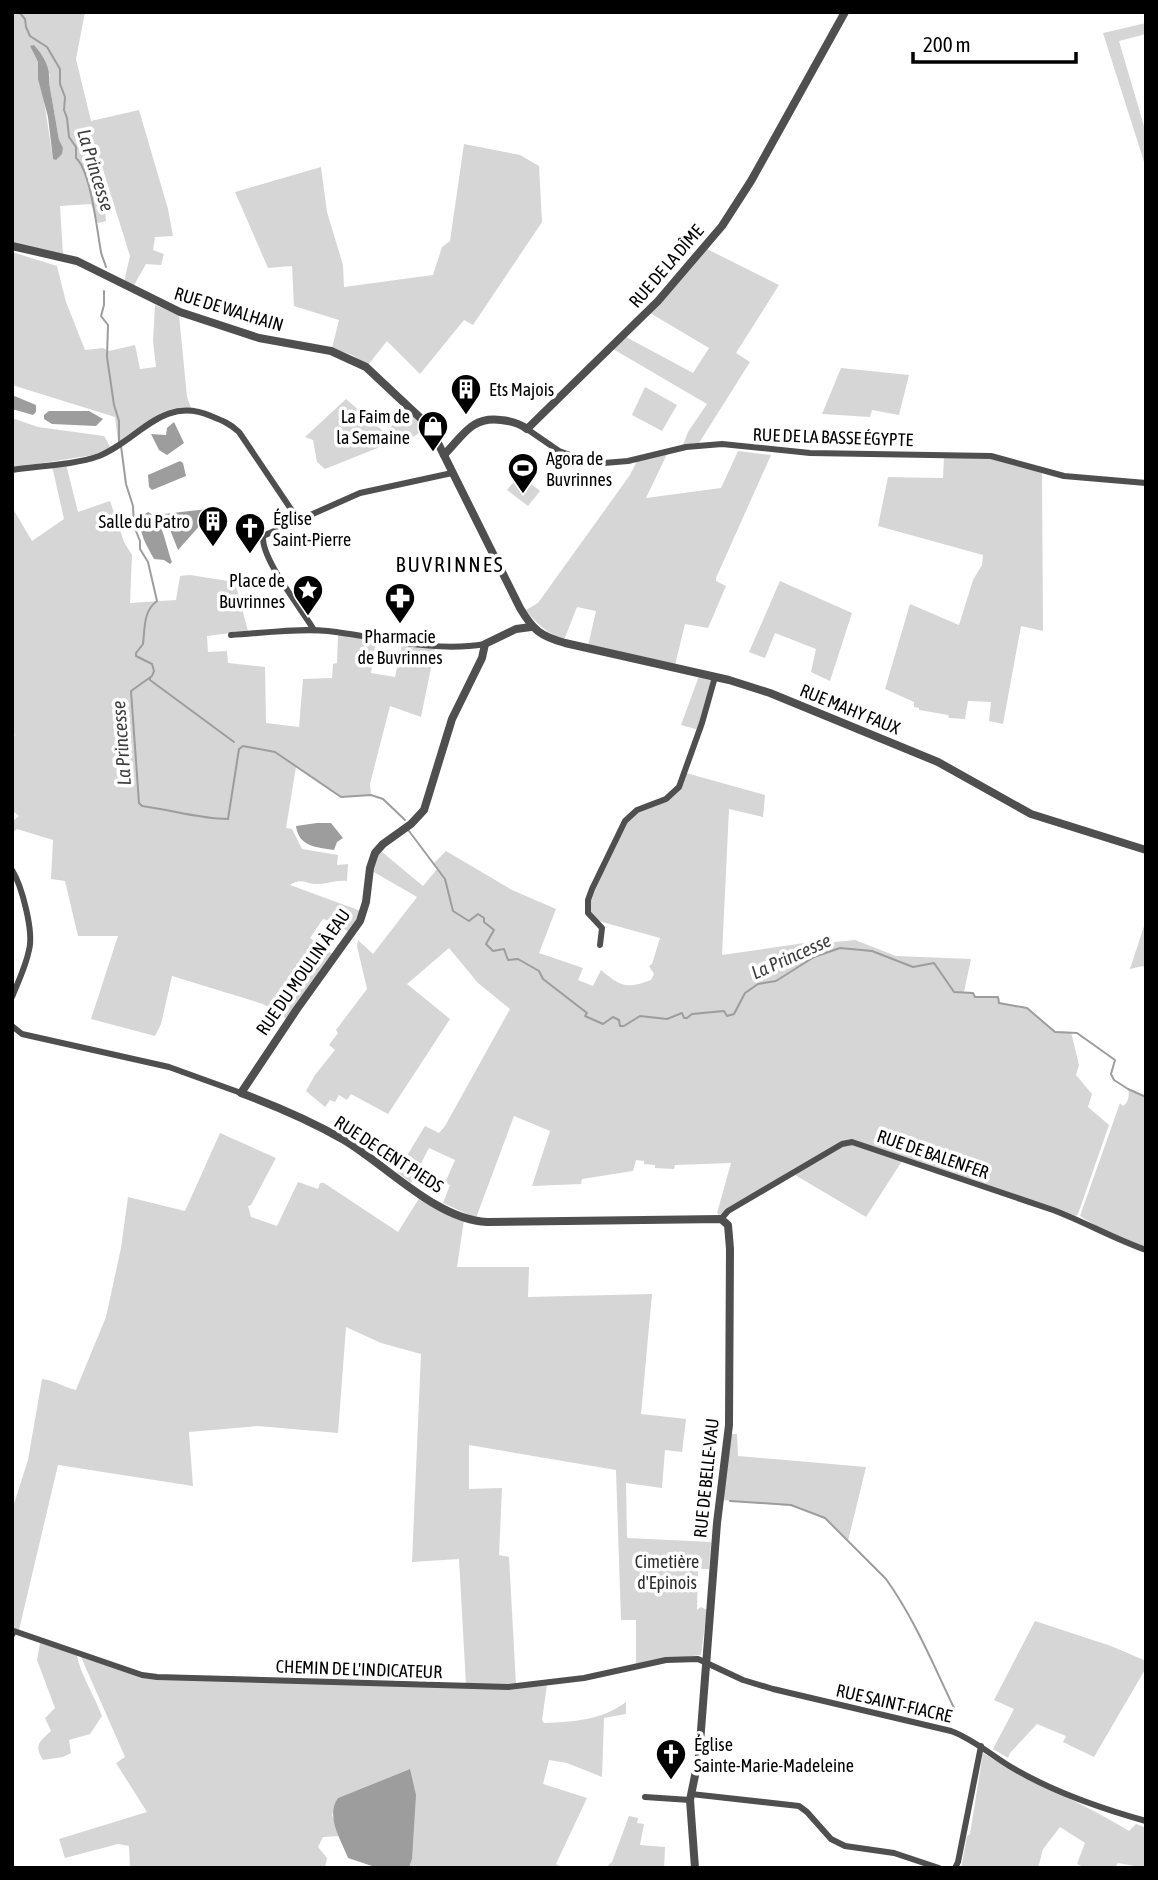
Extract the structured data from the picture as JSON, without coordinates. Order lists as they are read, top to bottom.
{
  "streets": {
    "street": [
      "RUE DE LA DÎME",
      "RUE DE WALHAIN",
      "RUE DE LA BASSE ÉGYPTE",
      "RUE MAHY FAUX",
      "RUE DU MOULIN À EAU",
      "RUE DE CENT PIEDS",
      "RUE DE BALENFER",
      "RUE DE BELLE-VAU",
      "CHEMIN DE L'INDICATEUR",
      "RUE SAINT-FIACRE"
    ]
  },
  "crossings": [
    ["RUE DE LA DÎME", "RUE DE LA BASSE ÉGYPTE"],
    ["RUE DE WALHAIN", "RUE MAHY FAUX"],
    ["RUE DU MOULIN À EAU", "RUE DE CENT PIEDS"],
    ["RUE DE CENT PIEDS", "RUE DE BALENFER"],
    ["RUE DE CENT PIEDS", "RUE DE BELLE-VAU"],
    ["RUE DE BALENFER", "RUE DE BELLE-VAU"],
    ["RUE DE BELLE-VAU", "CHEMIN DE L'INDICATEUR"],
    ["RUE DE BELLE-VAU", "RUE SAINT-FIACRE"],
    ["CHEMIN DE L'INDICATEUR", "RUE SAINT-FIACRE"]
  ],
  "districts": ["BUVRINNES"],
  "water": ["La Princesse"],
  "parks": ["Cimetière d'Epinois"],
  "places": {
    "building": ["Ets Majois", "Salle du Patro"],
    "shop": ["La Faim de la Semaine"],
    "sports": ["Agora de Buvrinnes"],
    "church": ["Église Saint-Pierre", "Église Sainte-Marie-Madeleine"],
    "place": ["Place de Buvrinnes"],
    "pharmacy": ["Pharmacie de Buvrinnes"]
  },
  "scale_bar": "200 m"
}
